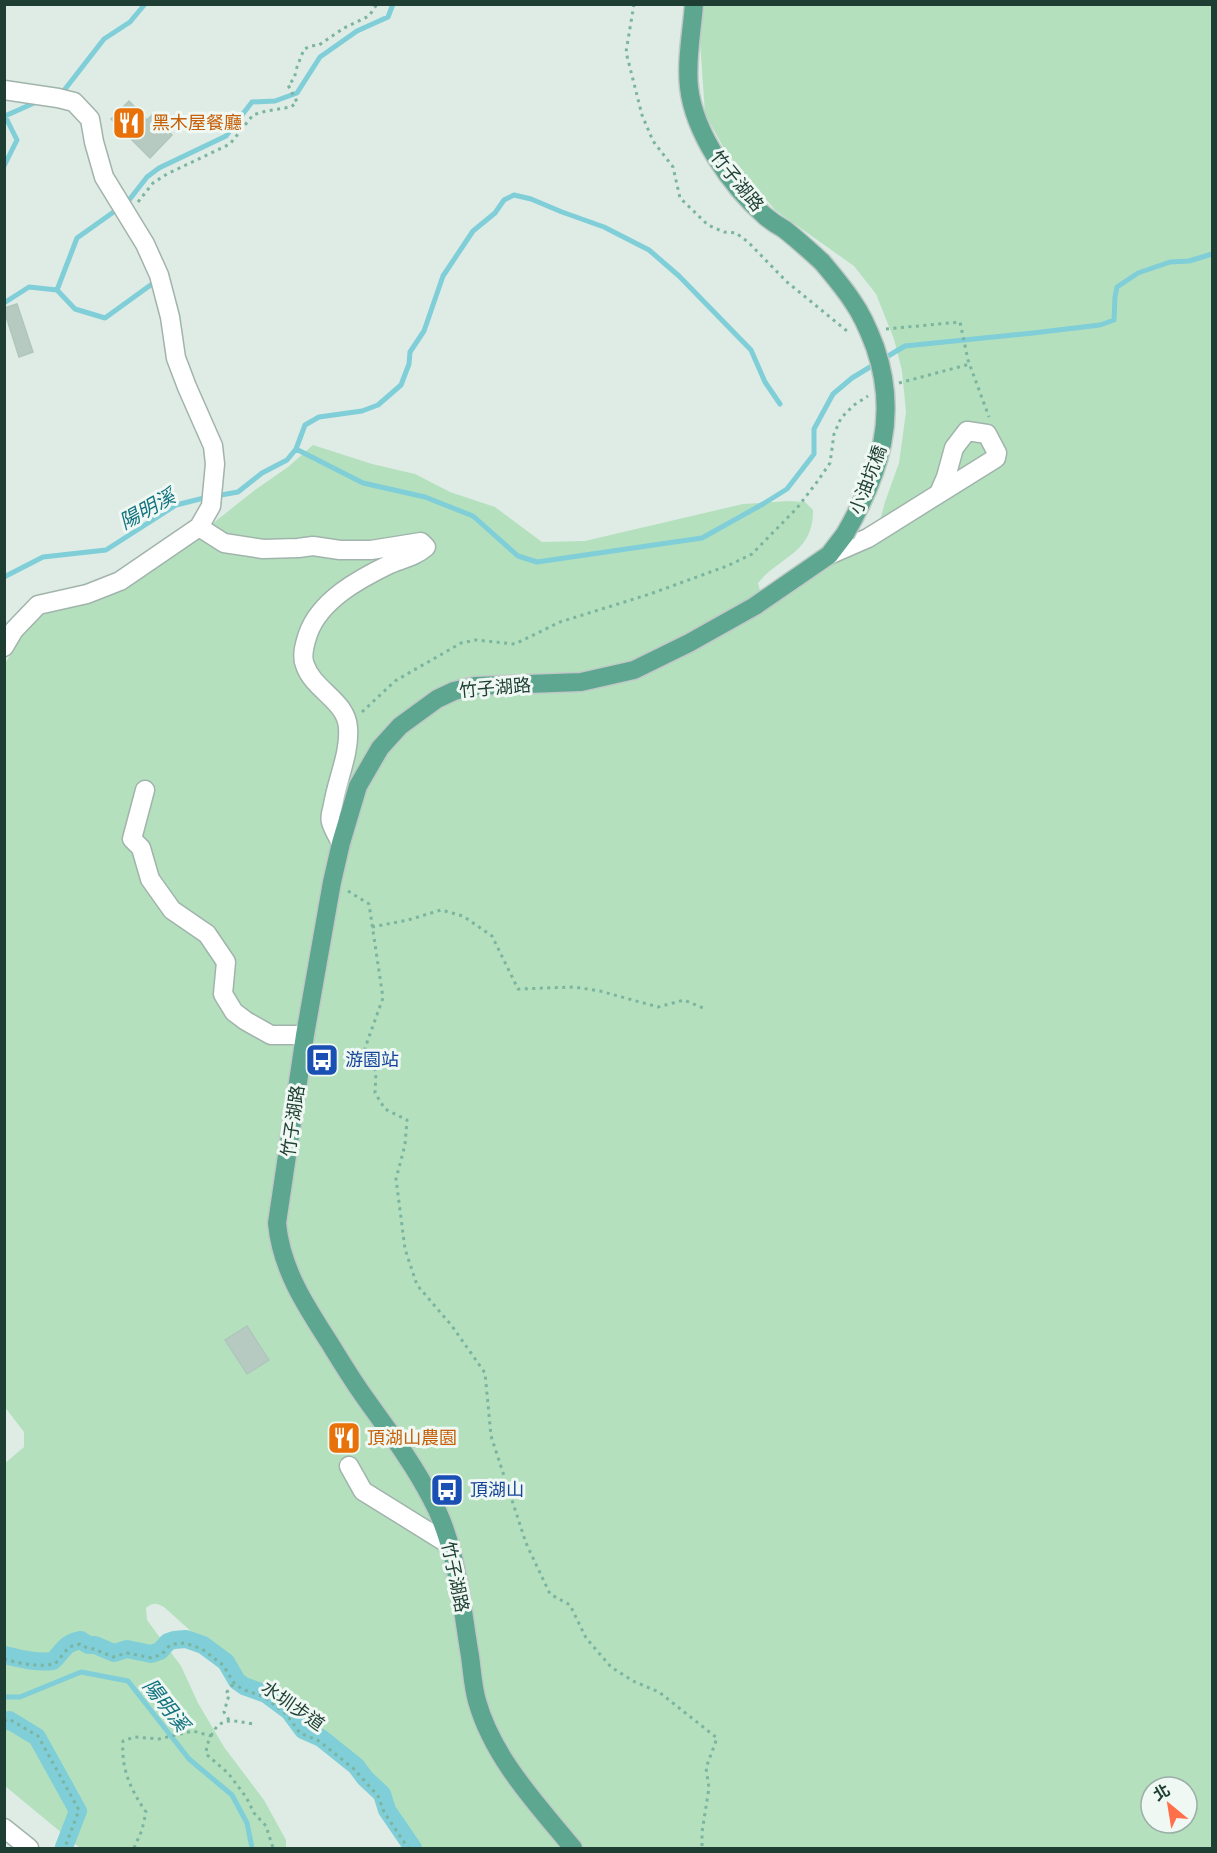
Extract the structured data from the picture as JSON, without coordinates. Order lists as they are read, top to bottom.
{
  "streets": {
    "main road": ["竹子湖路", "小油坑橋"],
    "path": ["水圳步道"]
  },
  "crossings": [
    ["竹子湖路", "小油坑橋"]
  ],
  "water": ["陽明溪"],
  "places": {
    "restaurant": ["黑木屋餐廳", "頂湖山農園"],
    "bus stop": ["游園站", "頂湖山"]
  },
  "north": "top left"
}
